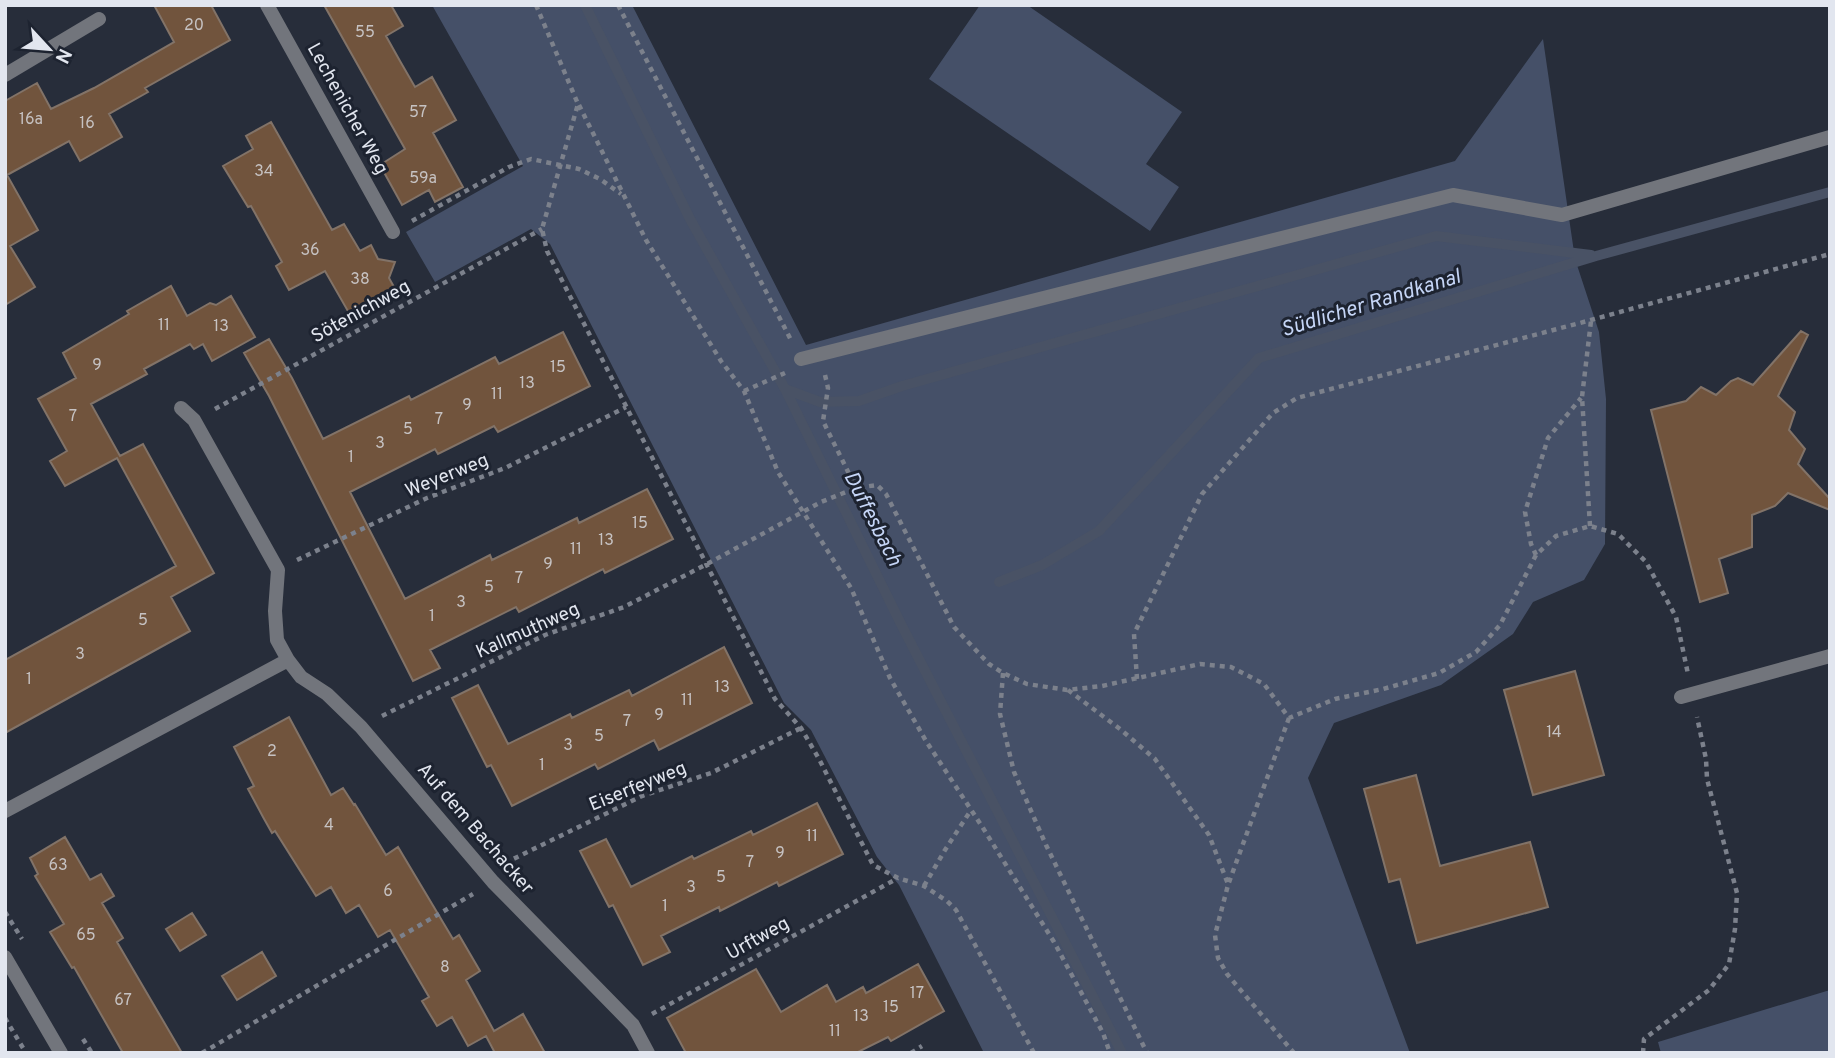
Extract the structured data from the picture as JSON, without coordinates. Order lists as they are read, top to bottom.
{
  "streets": {
    "street": ["Lechenicher Weg", "Auf dem Bachacker"],
    "path": [
      "Sötenichweg",
      "Weyerweg",
      "Kallmuthweg",
      "Eiserfeyweg",
      "Urftweg"
    ]
  },
  "crossings": [
    ["Weyerweg", "Auf dem Bachacker"],
    ["Kallmuthweg", "Auf dem Bachacker"],
    ["Eiserfeyweg", "Auf dem Bachacker"],
    ["Auf dem Bachacker", "Urftweg"]
  ],
  "water": ["Südlicher Randkanal", "Duffesbach"],
  "house_numbers": [
    "20",
    "55",
    "57",
    "16a",
    "16",
    "34",
    "59a",
    "36",
    "38",
    "11",
    "13",
    "9",
    "15",
    "13",
    "11",
    "9",
    "7",
    "7",
    "5",
    "3",
    "1",
    "15",
    "13",
    "11",
    "9",
    "7",
    "5",
    "3",
    "1",
    "5",
    "3",
    "1",
    "13",
    "11",
    "9",
    "7",
    "14",
    "5",
    "3",
    "2",
    "1",
    "4",
    "11",
    "9",
    "7",
    "63",
    "5",
    "3",
    "6",
    "1",
    "65",
    "8",
    "17",
    "67",
    "15",
    "13",
    "11"
  ],
  "north": "bottom right"
}
